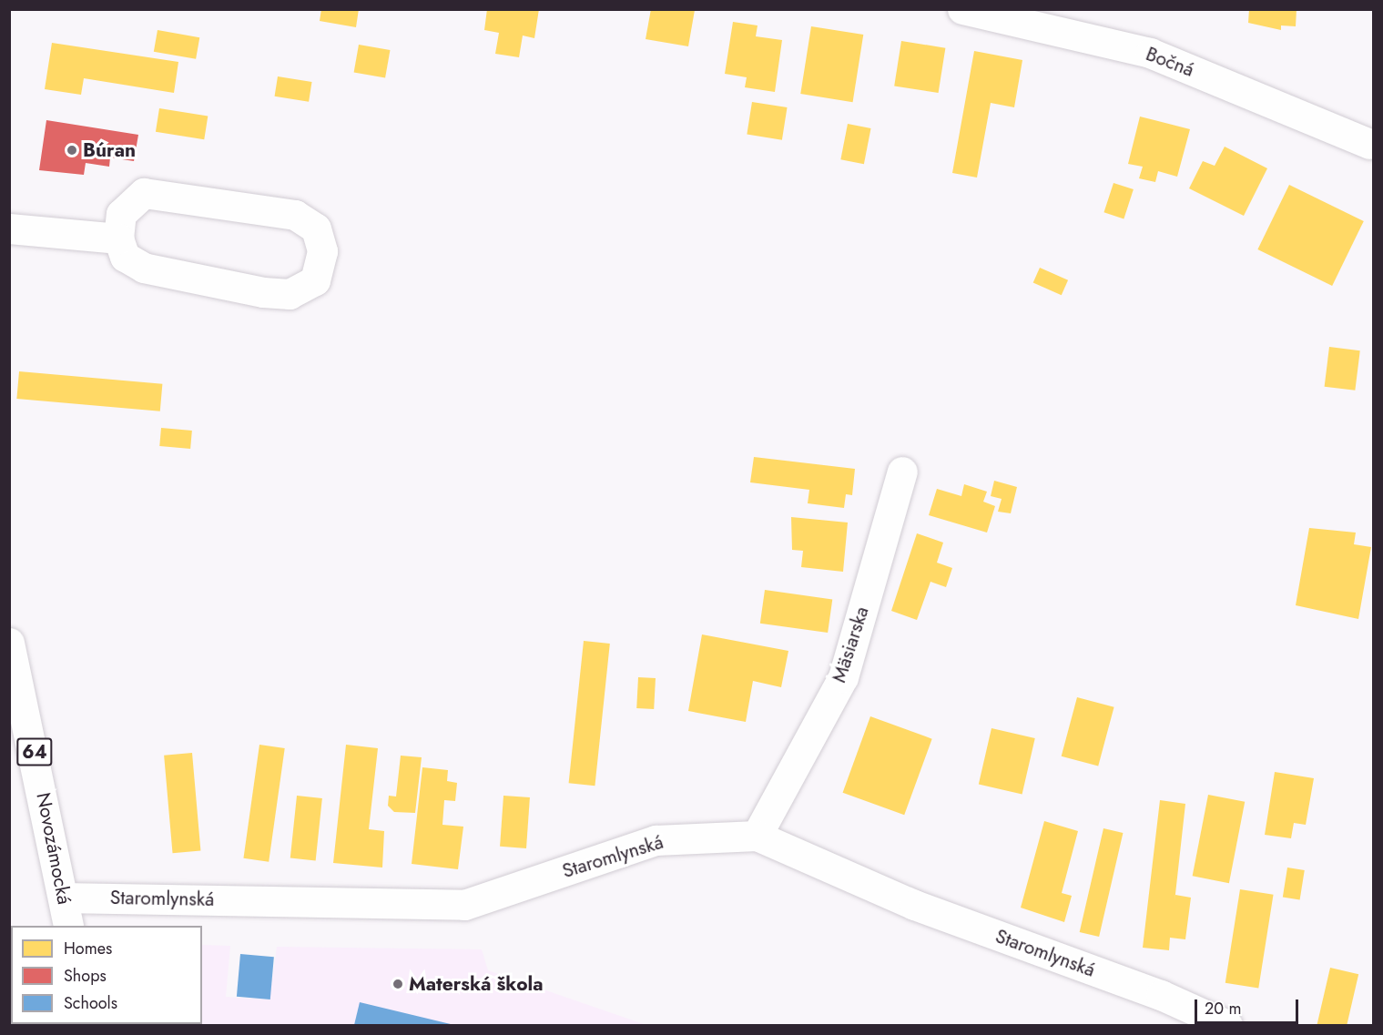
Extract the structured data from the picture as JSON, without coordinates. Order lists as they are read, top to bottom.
{
  "streets": {
    "street": [
      "Bočná",
      "Mäsiarska",
      "64",
      "Novozámocká",
      "Staromlynská"
    ]
  },
  "crossings": [
    ["Mäsiarska", "Staromlynská"],
    ["Novozámocká", "Staromlynská"]
  ],
  "places": ["Búran", "Materská škola"],
  "legend": ["Homes", "Shops", "Schools"],
  "scale_bar": "20 m"
}
